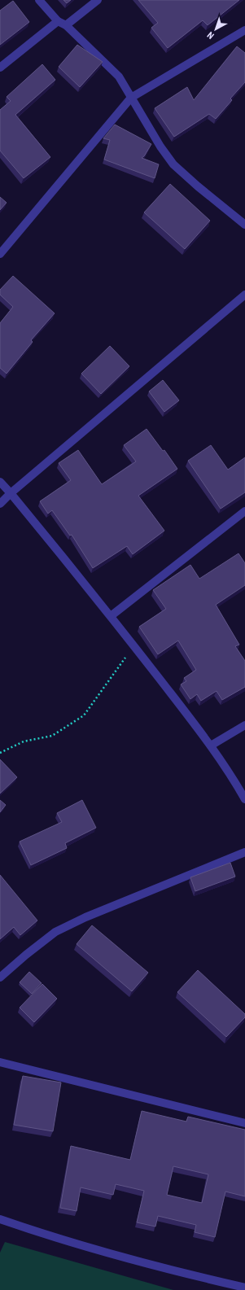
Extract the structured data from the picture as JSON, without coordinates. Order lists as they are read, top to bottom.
{
  "north": "bottom left"
}
